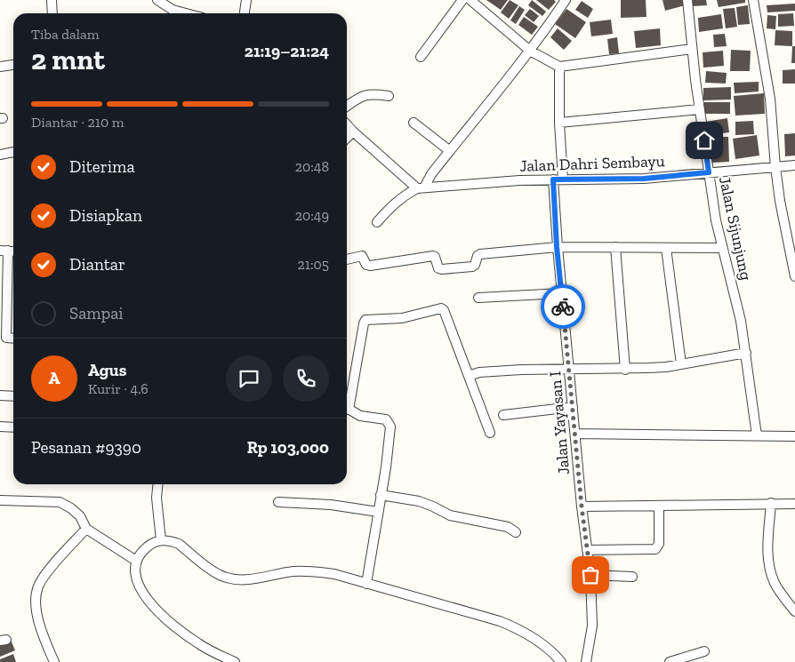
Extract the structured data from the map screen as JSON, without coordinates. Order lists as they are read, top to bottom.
{
  "streets": {
    "street": ["Jalan Dahri Sembayu", "Jalan Sijunjung", "Jalan Yayasan I"]
  },
  "crossings": [
    ["Jalan Dahri Sembayu", "Jalan Sijunjung"],
    ["Jalan Dahri Sembayu", "Jalan Yayasan I"]
  ],
  "page": {
    "heading": ["2 mnt", "Tiba dalam", "21:19–21:24"],
    "panel": [
      "Agus",
      "Kurir · 4.6",
      "Pesanan #9390",
      "Rp 103,000"
    ],
    "bar": "Diantar · 210 m",
    "list": [
      ["Diterima", "20:48"],
      ["Disiapkan", "20:49"],
      ["Diantar", "21:05"],
      "Sampai"
    ],
    "round": "A"
  }
}
